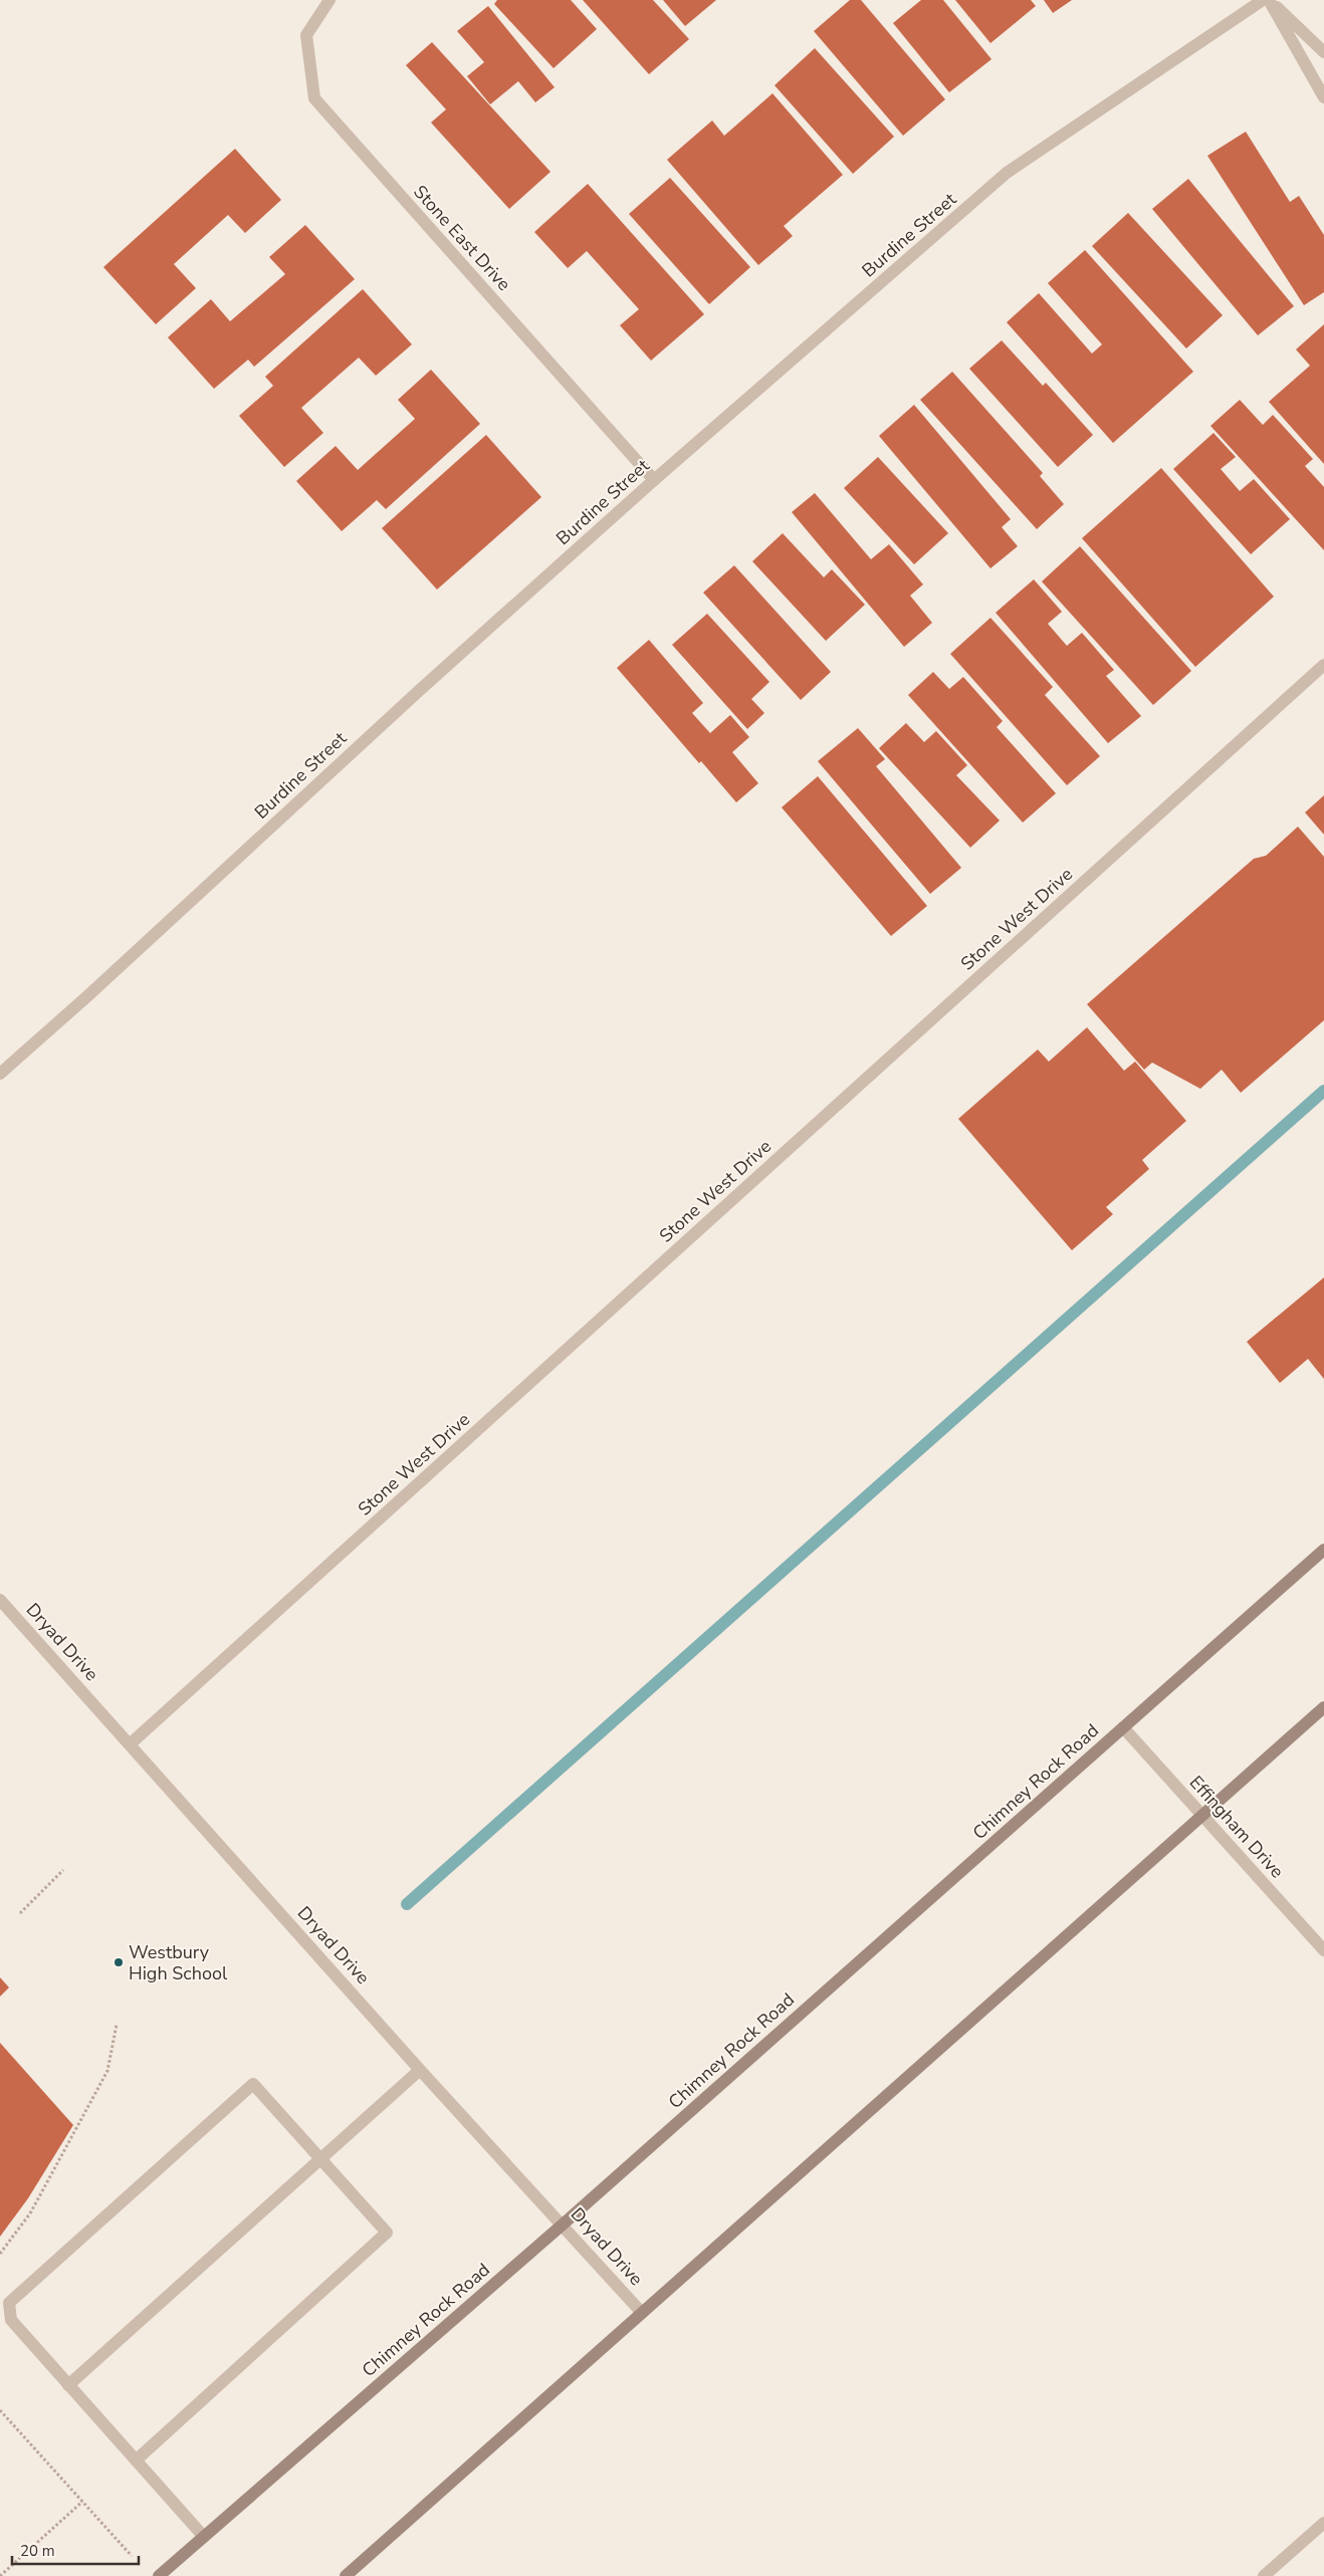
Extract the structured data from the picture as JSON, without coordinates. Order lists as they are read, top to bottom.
{
  "streets": {
    "main road": ["Chimney Rock Road"],
    "street": [
      "Burdine Street",
      "Stone East Drive",
      "Stone West Drive",
      "Dryad Drive",
      "Effingham Drive"
    ]
  },
  "crossings": [
    ["Burdine Street", "Stone East Drive"],
    ["Stone West Drive", "Dryad Drive"],
    ["Dryad Drive", "Chimney Rock Road"],
    ["Chimney Rock Road", "Effingham Drive"]
  ],
  "places": ["Westbury High School"],
  "scale_bar": "20 m"
}
